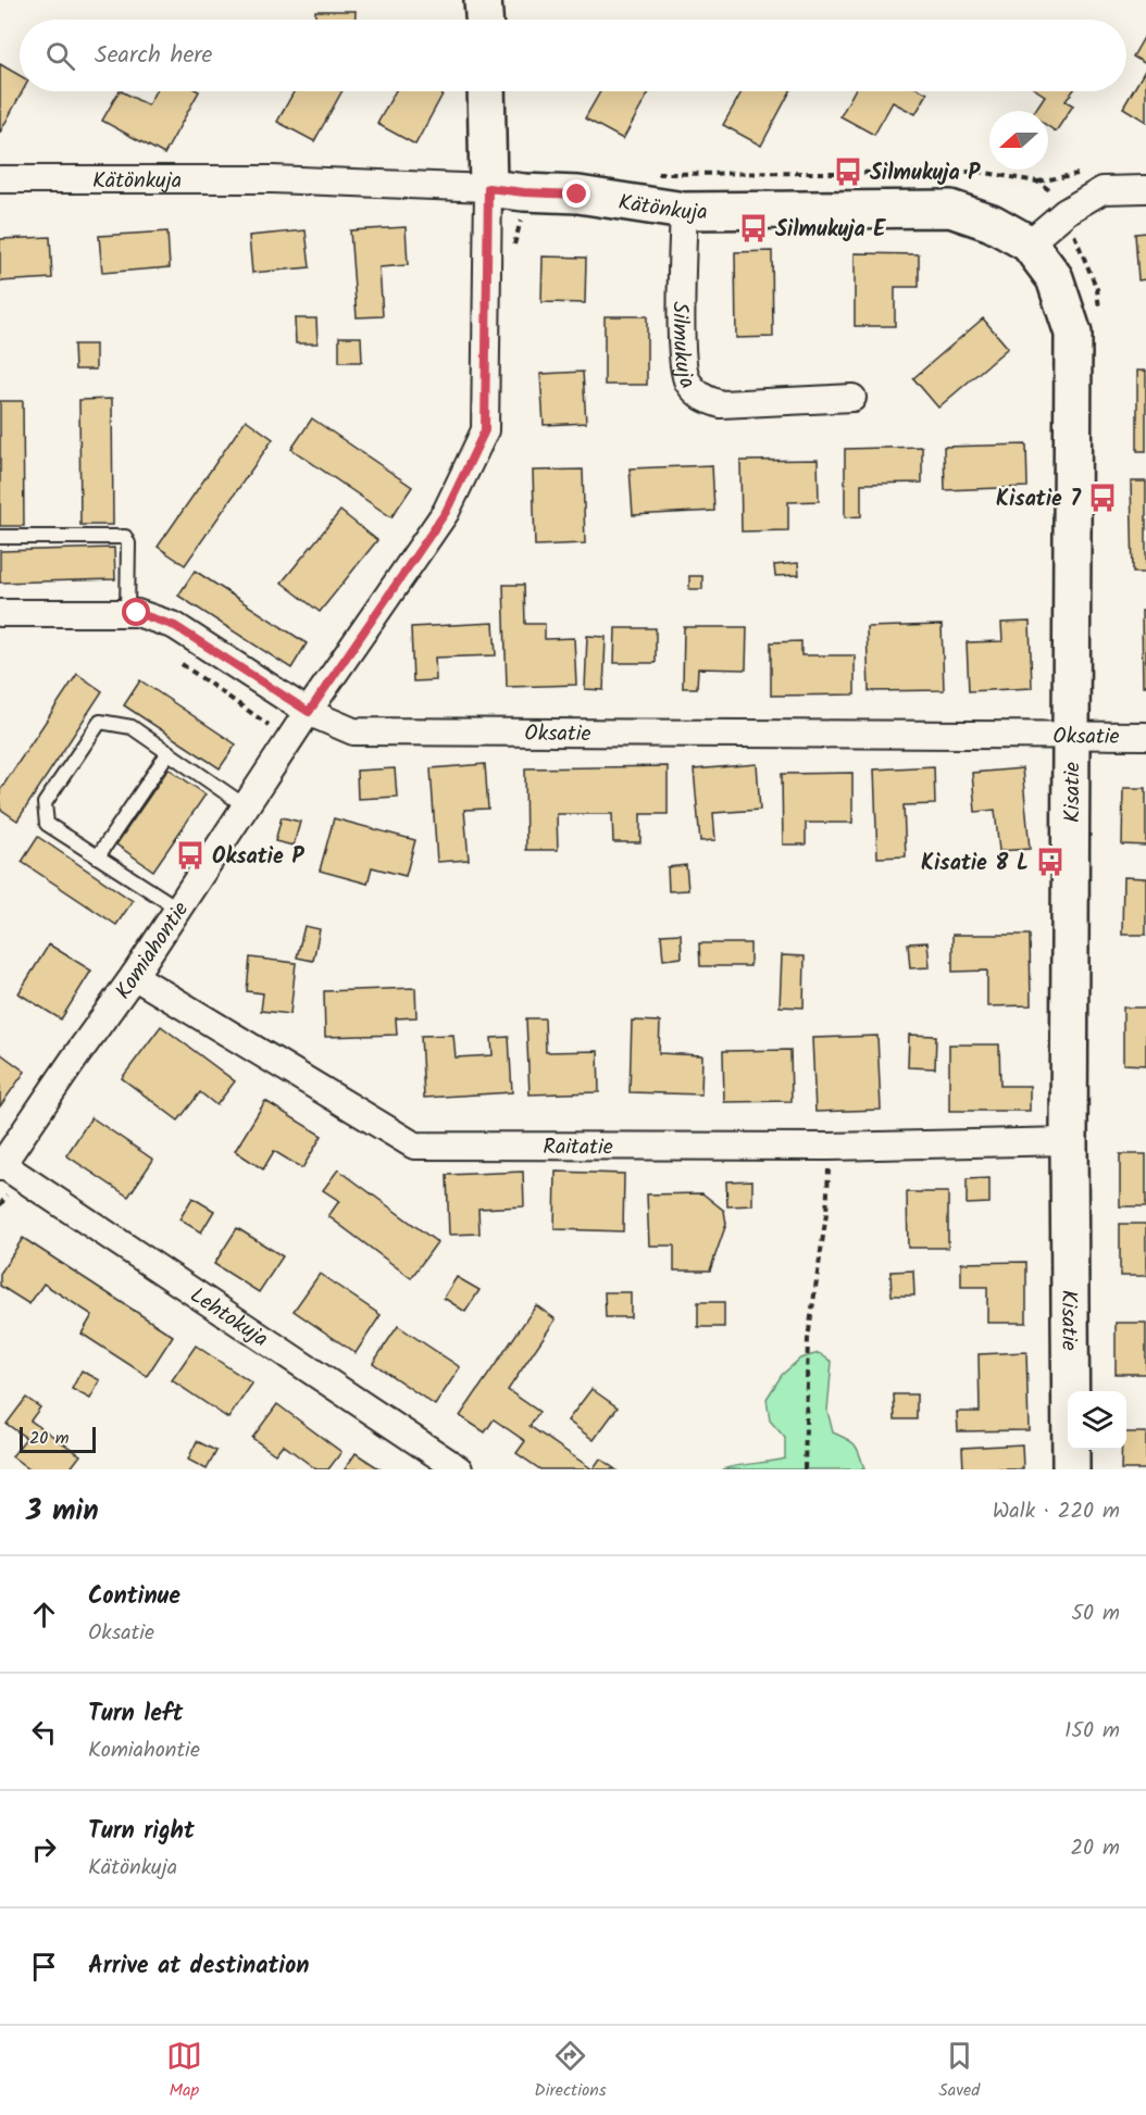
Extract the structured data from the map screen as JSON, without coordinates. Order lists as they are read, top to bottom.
{
  "streets": {
    "street": [
      "Kätönkuja",
      "Silmukuja",
      "Oksatie",
      "Kisatie",
      "Komiahontie",
      "Raitatie",
      "Lehtokuja"
    ]
  },
  "crossings": [
    ["Kätönkuja", "Silmukuja"],
    ["Kätönkuja", "Kisatie"],
    ["Kätönkuja", "Komiahontie"],
    ["Oksatie", "Kisatie"],
    ["Oksatie", "Komiahontie"],
    ["Kisatie", "Raitatie"],
    ["Komiahontie", "Raitatie"],
    ["Komiahontie", "Lehtokuja"]
  ],
  "places": {
    "bus stop": [
      "Silmukuja P",
      "Silmukuja E",
      "Kisatie 7",
      "Oksatie P",
      "Kisatie 8 L"
    ]
  },
  "scale_bar": "20 m",
  "north": "left",
  "page": {
    "search": "Search here",
    "scale": "20 m",
    "heading": ["3 min", "Walk · 220 m"],
    "list": [
      ["Continue", "Oksatie", "50 m"],
      ["Turn left", "Komiahontie", "150 m"],
      ["Turn right", "Kätönkuja", "20 m"],
      "Arrive at destination"
    ],
    "nav": ["Map", "Directions", "Saved"]
  }
}
